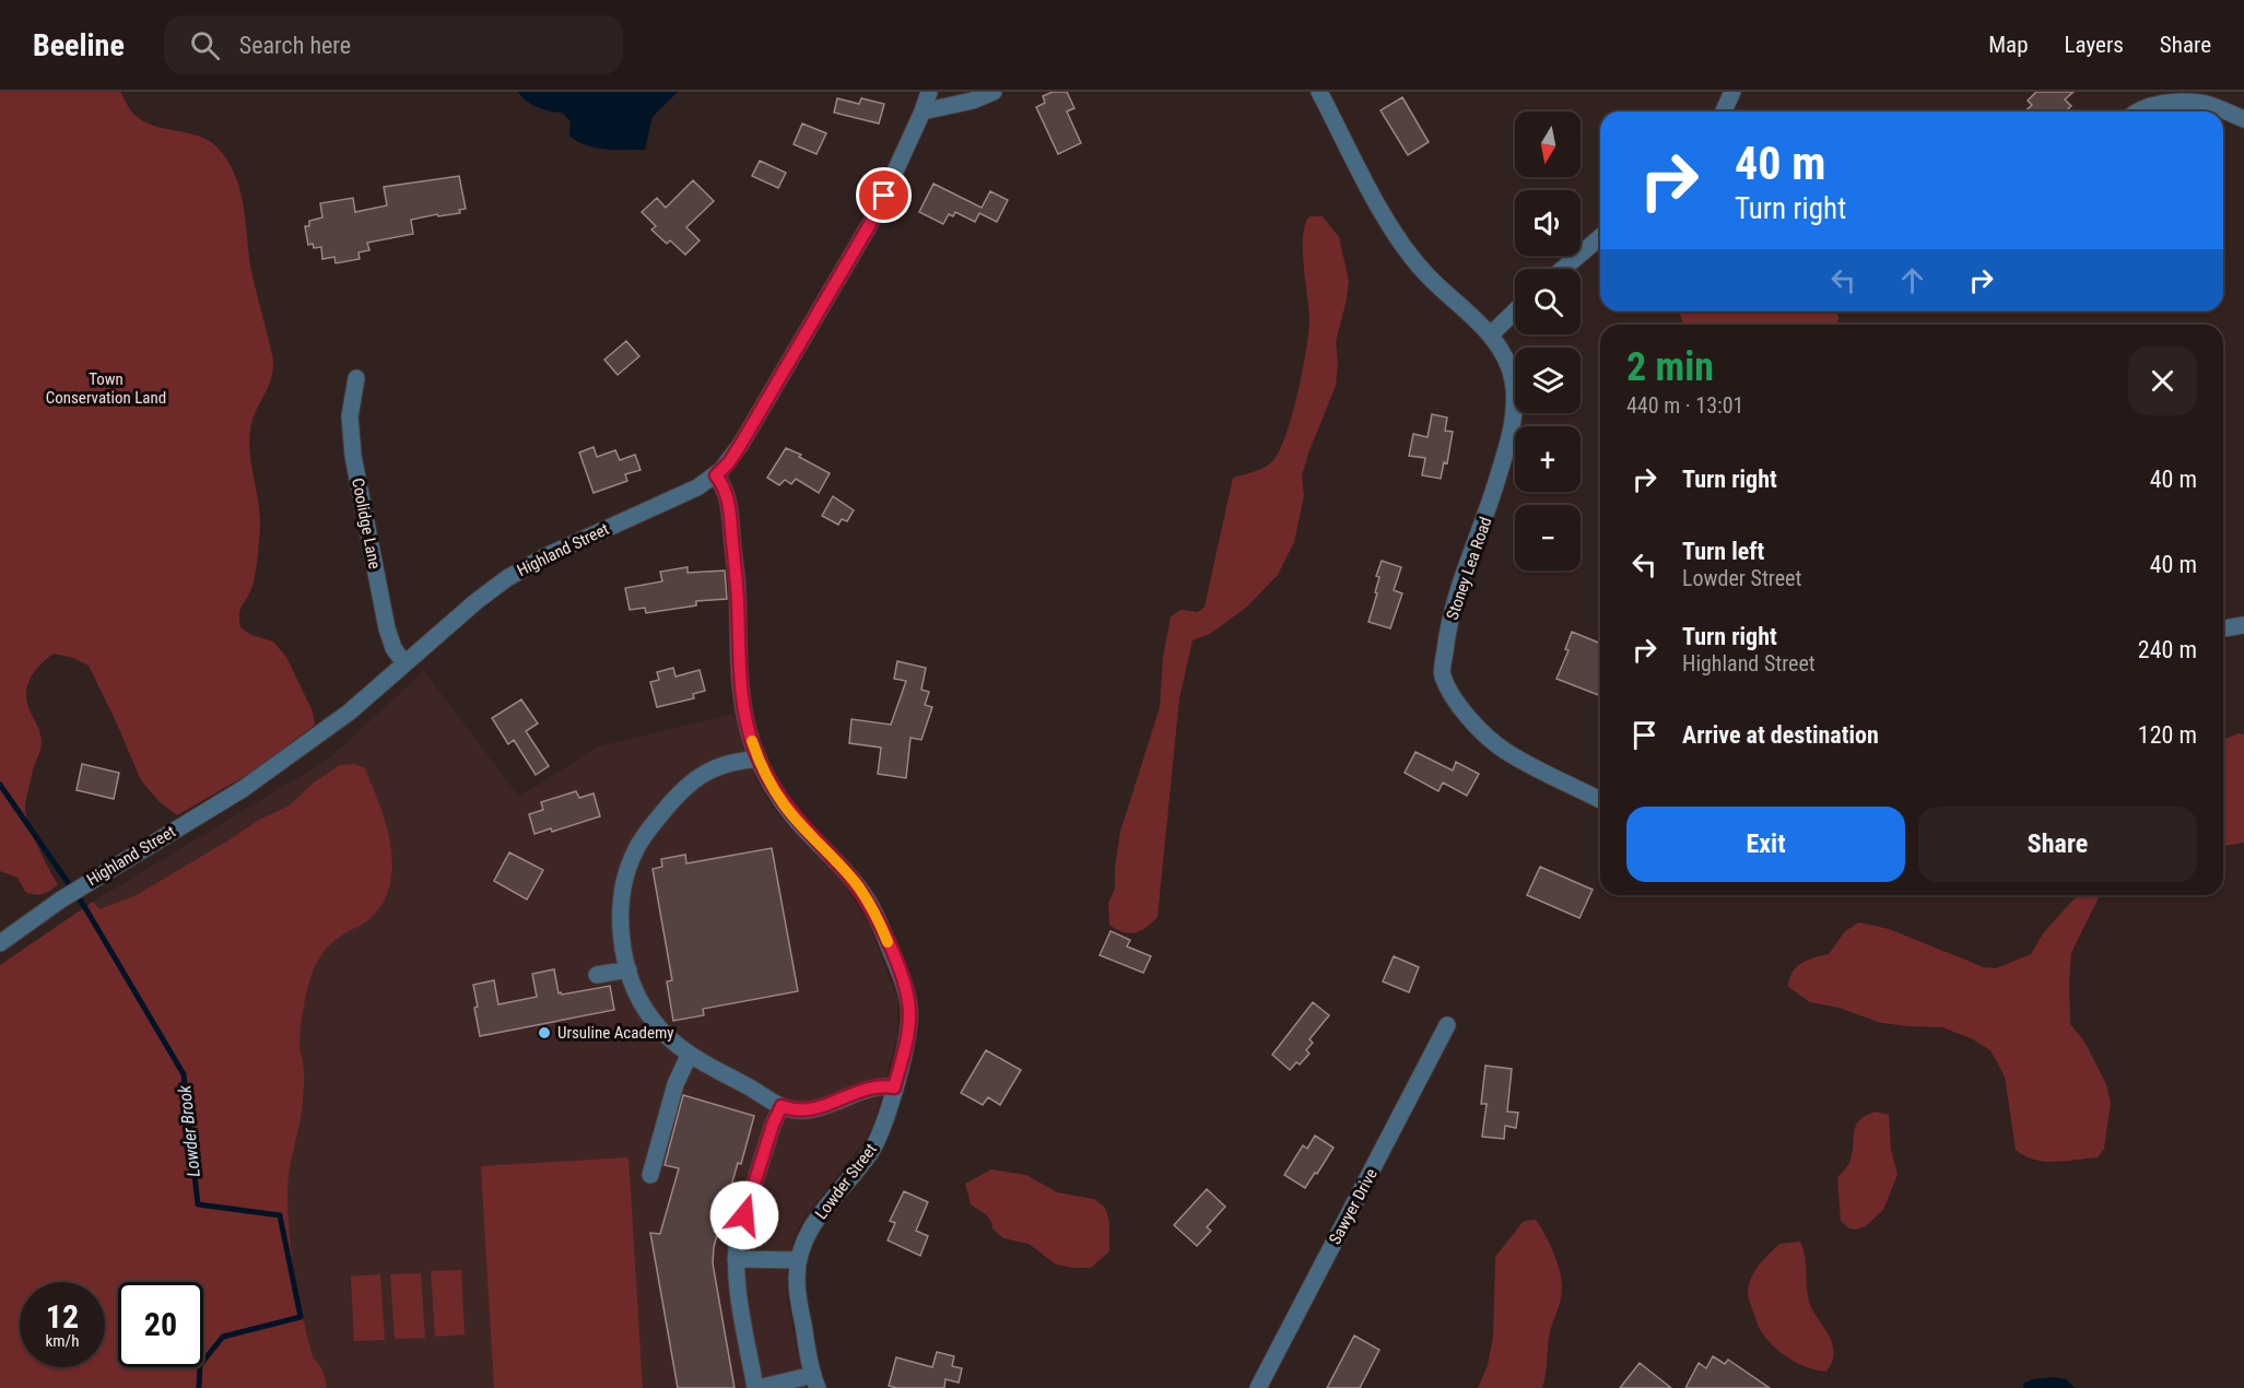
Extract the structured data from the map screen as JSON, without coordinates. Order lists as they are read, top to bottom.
{
  "streets": {
    "street": [
      "Coolidge Lane",
      "Highland Street",
      "Stoney Lea Road",
      "Lowder Street",
      "Sawyer Drive"
    ]
  },
  "crossings": [
    ["Coolidge Lane", "Highland Street"],
    ["Highland Street", "Lowder Street"]
  ],
  "water": ["Lowder Brook"],
  "parks": ["Town Conservation Land"],
  "places": ["Ursuline Academy"],
  "north": "bottom",
  "page": {
    "header": "Beeline",
    "search": "Search here",
    "nav": ["Map", "Layers", "Share"],
    "map_buttons": ["+", "−"],
    "turn": ["40 m", "Turn right"],
    "heading": ["2 min", "440 m · 13:01"],
    "list": [
      {
        "name": "Turn right",
        "value": "40 m"
      },
      {
        "name": "Turn left",
        "note": "Lowder Street",
        "value": "40 m"
      },
      {
        "name": "Turn right",
        "note": "Highland Street",
        "value": "240 m"
      },
      {
        "name": "Arrive at destination",
        "value": "120 m"
      }
    ],
    "buttons": ["Exit", "Share"],
    "speed": "12 km/h",
    "limit": "20"
  }
}
